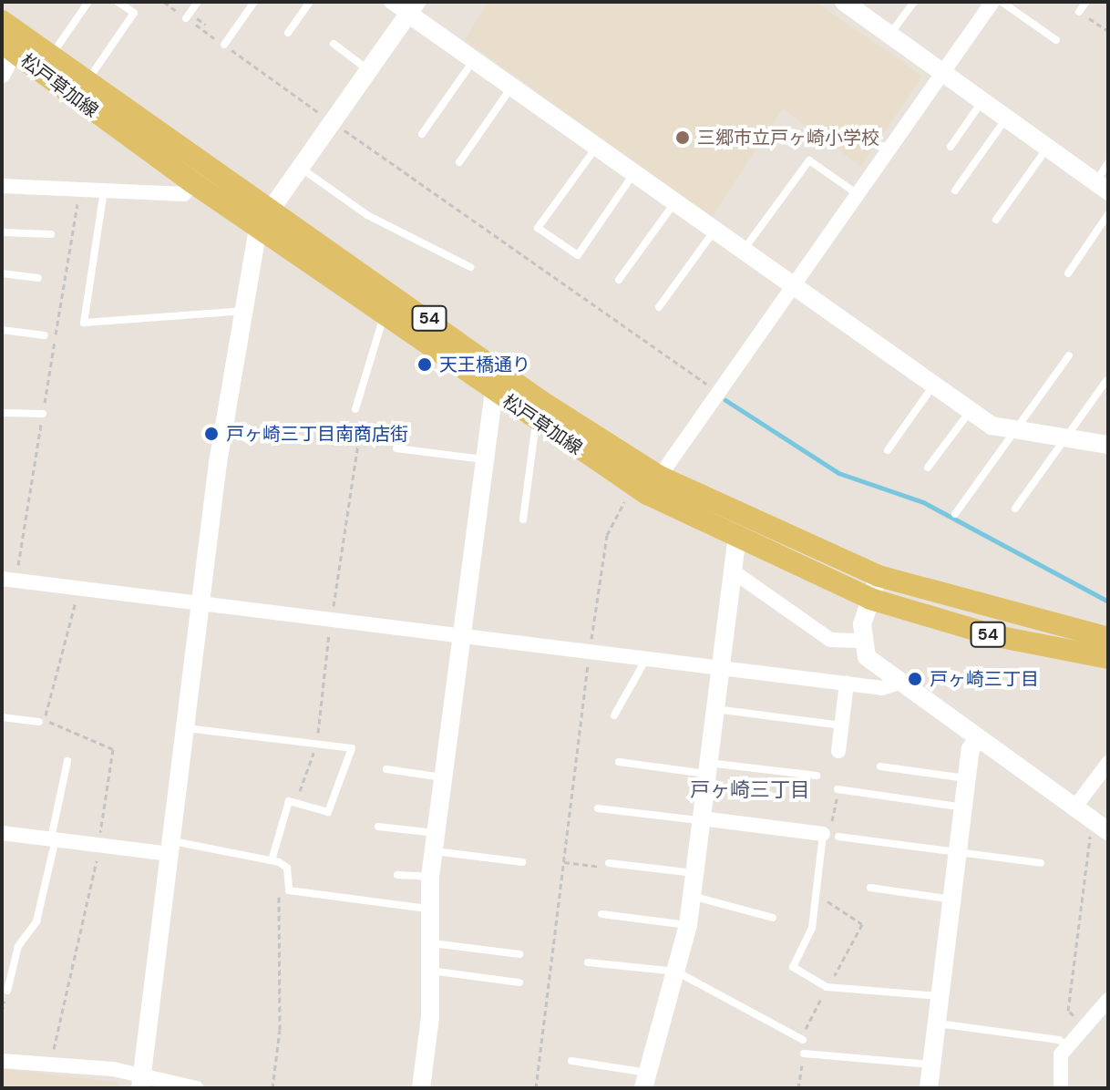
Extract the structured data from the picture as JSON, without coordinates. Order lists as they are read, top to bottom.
{
  "streets": {
    "main road": ["松戸草加線", "54"]
  },
  "districts": ["戸ヶ崎三丁目"],
  "places": [
    "三郷市立戸ヶ崎小学校",
    "天王橋通り",
    "戸ヶ崎三丁目南商店街",
    "戸ヶ崎三丁目"
  ]
}
